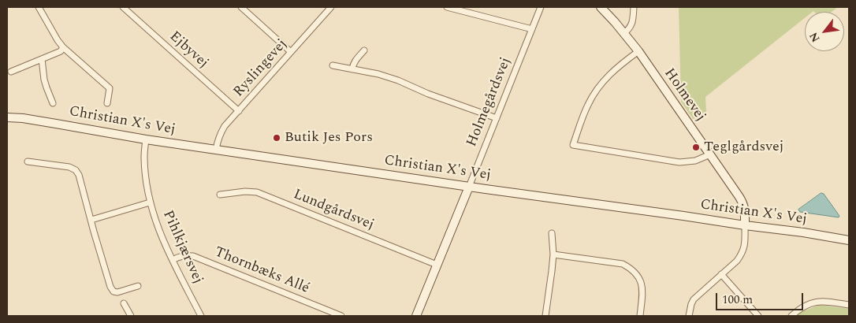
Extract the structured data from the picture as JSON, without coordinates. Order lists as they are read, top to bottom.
{
  "streets": {
    "street": [
      "Ejbyvej",
      "Ryslingevej",
      "Holmevej",
      "Holmegårdsvej",
      "Christian X's Vej",
      "Lundgårdsvej",
      "Pihlkjærsvej",
      "Thornbæks Allé"
    ]
  },
  "crossings": [
    ["Ejbyvej", "Ryslingevej"],
    ["Ryslingevej", "Christian X's Vej"],
    ["Holmevej", "Christian X's Vej"],
    ["Holmegårdsvej", "Christian X's Vej"],
    ["Holmegårdsvej", "Lundgårdsvej"],
    ["Christian X's Vej", "Pihlkjærsvej"],
    ["Pihlkjærsvej", "Thornbæks Allé"]
  ],
  "places": ["Butik Jes Pors", "Teglgårdsvej"],
  "scale_bar": "100 m",
  "north": "bottom left"
}
